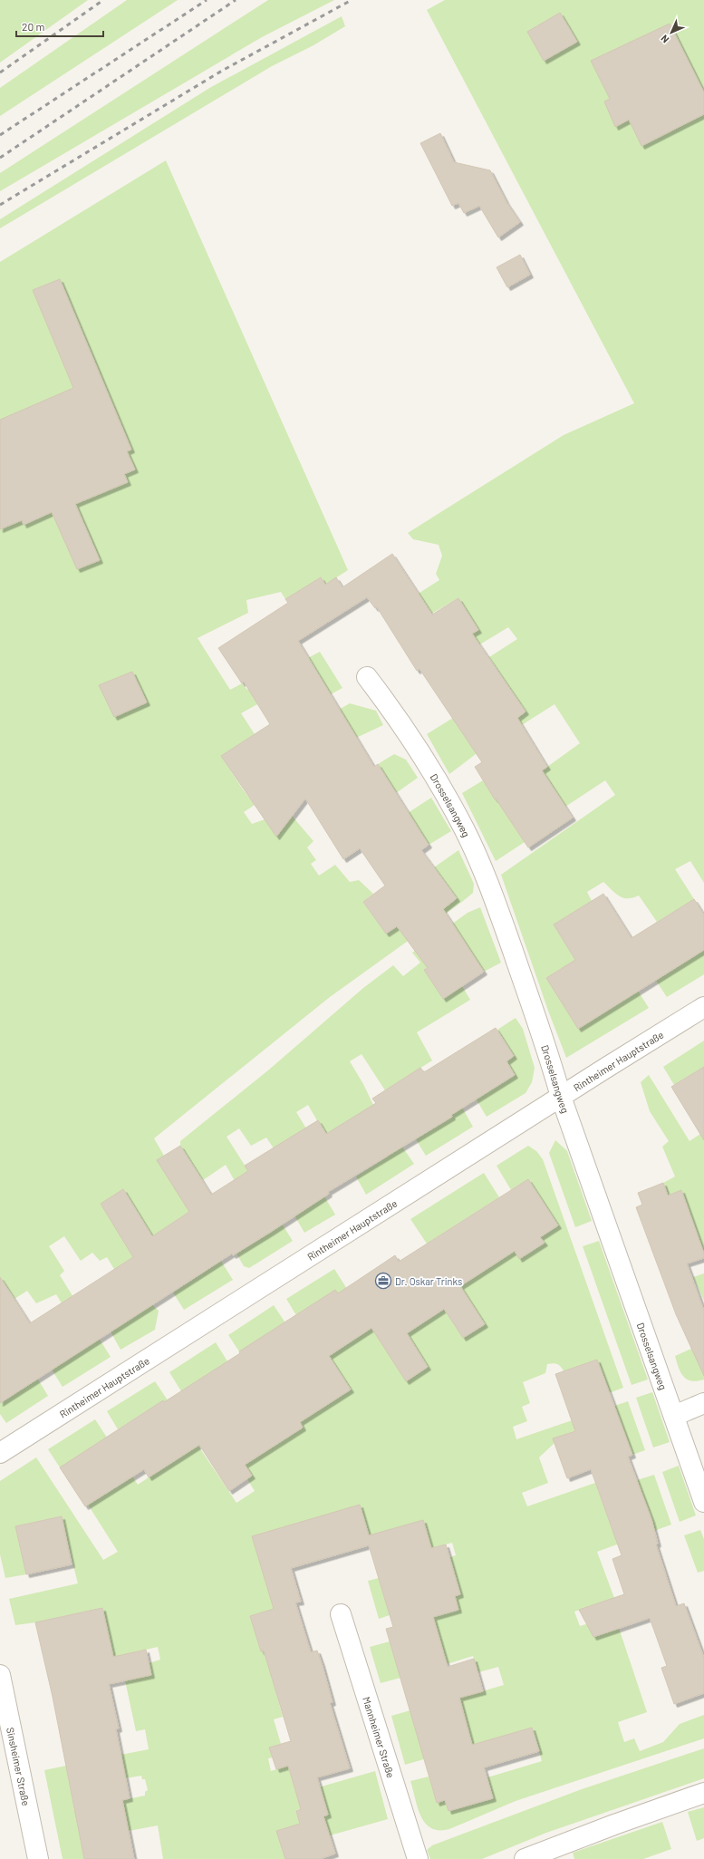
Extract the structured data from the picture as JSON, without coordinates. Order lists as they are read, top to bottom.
{
  "streets": {
    "street": [
      "Drosselsangweg",
      "Rintheimer Hauptstraße",
      "Mannheimer Straße",
      "Sinsheimer Straße"
    ]
  },
  "crossings": [
    ["Drosselsangweg", "Rintheimer Hauptstraße"]
  ],
  "places": {
    "office": ["Dr. Oskar Trinks"]
  },
  "scale_bar": "20 m",
  "north": "bottom left"
}
